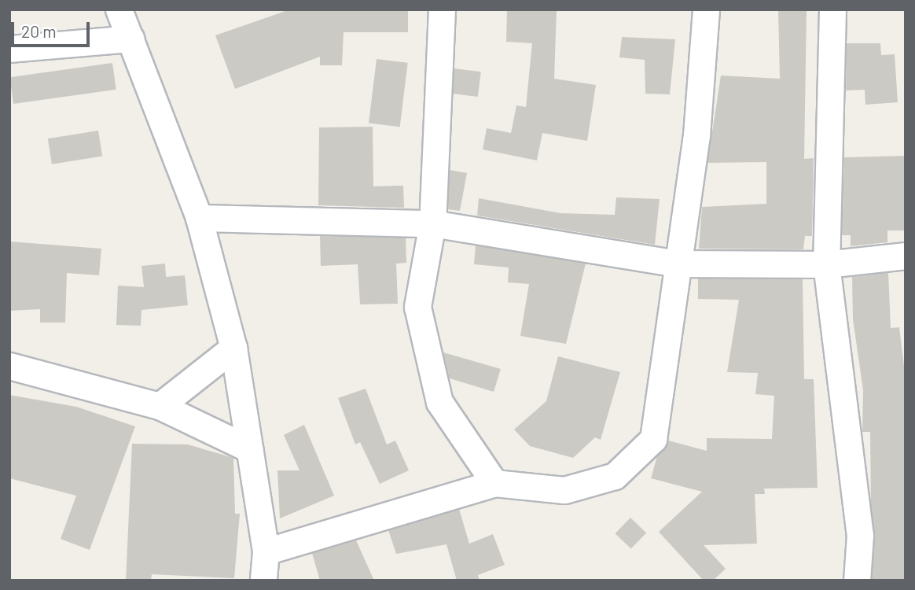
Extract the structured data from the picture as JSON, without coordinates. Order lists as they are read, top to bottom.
{
  "scale_bar": "20 m"
}
